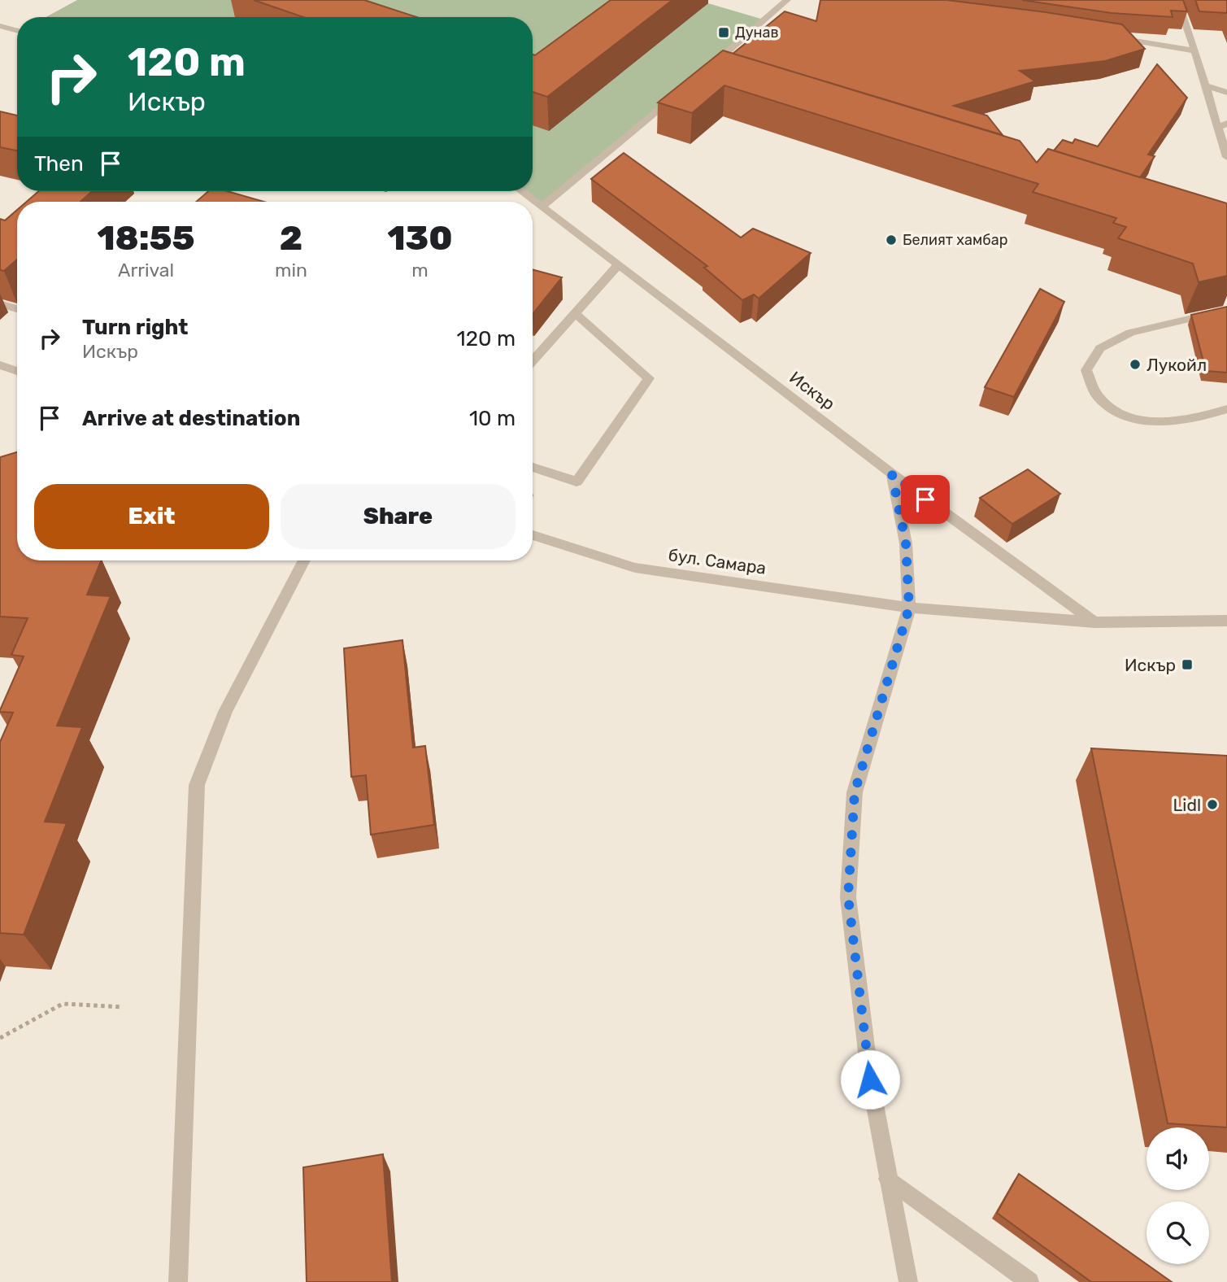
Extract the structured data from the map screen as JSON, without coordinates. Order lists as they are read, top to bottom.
{
  "streets": {
    "street": ["Искър", "бул. Самара"]
  },
  "crossings": [
    ["Искър", "бул. Самара"]
  ],
  "places": {
    "transit": ["Дунав", "Искър"],
    "other": ["Белият хамбар", "Лукойл", "Lidl"]
  },
  "page": {
    "turn": ["120 m", "Искър"],
    "then": "Then",
    "eta": [
      "18:55",
      "Arrival",
      "2",
      "min",
      "130",
      "m"
    ],
    "list": [
      {
        "name": "Turn right",
        "note": "Искър",
        "value": "120 m"
      },
      {
        "name": "Arrive at destination",
        "value": "10 m"
      }
    ],
    "buttons": ["Exit", "Share"]
  }
}
